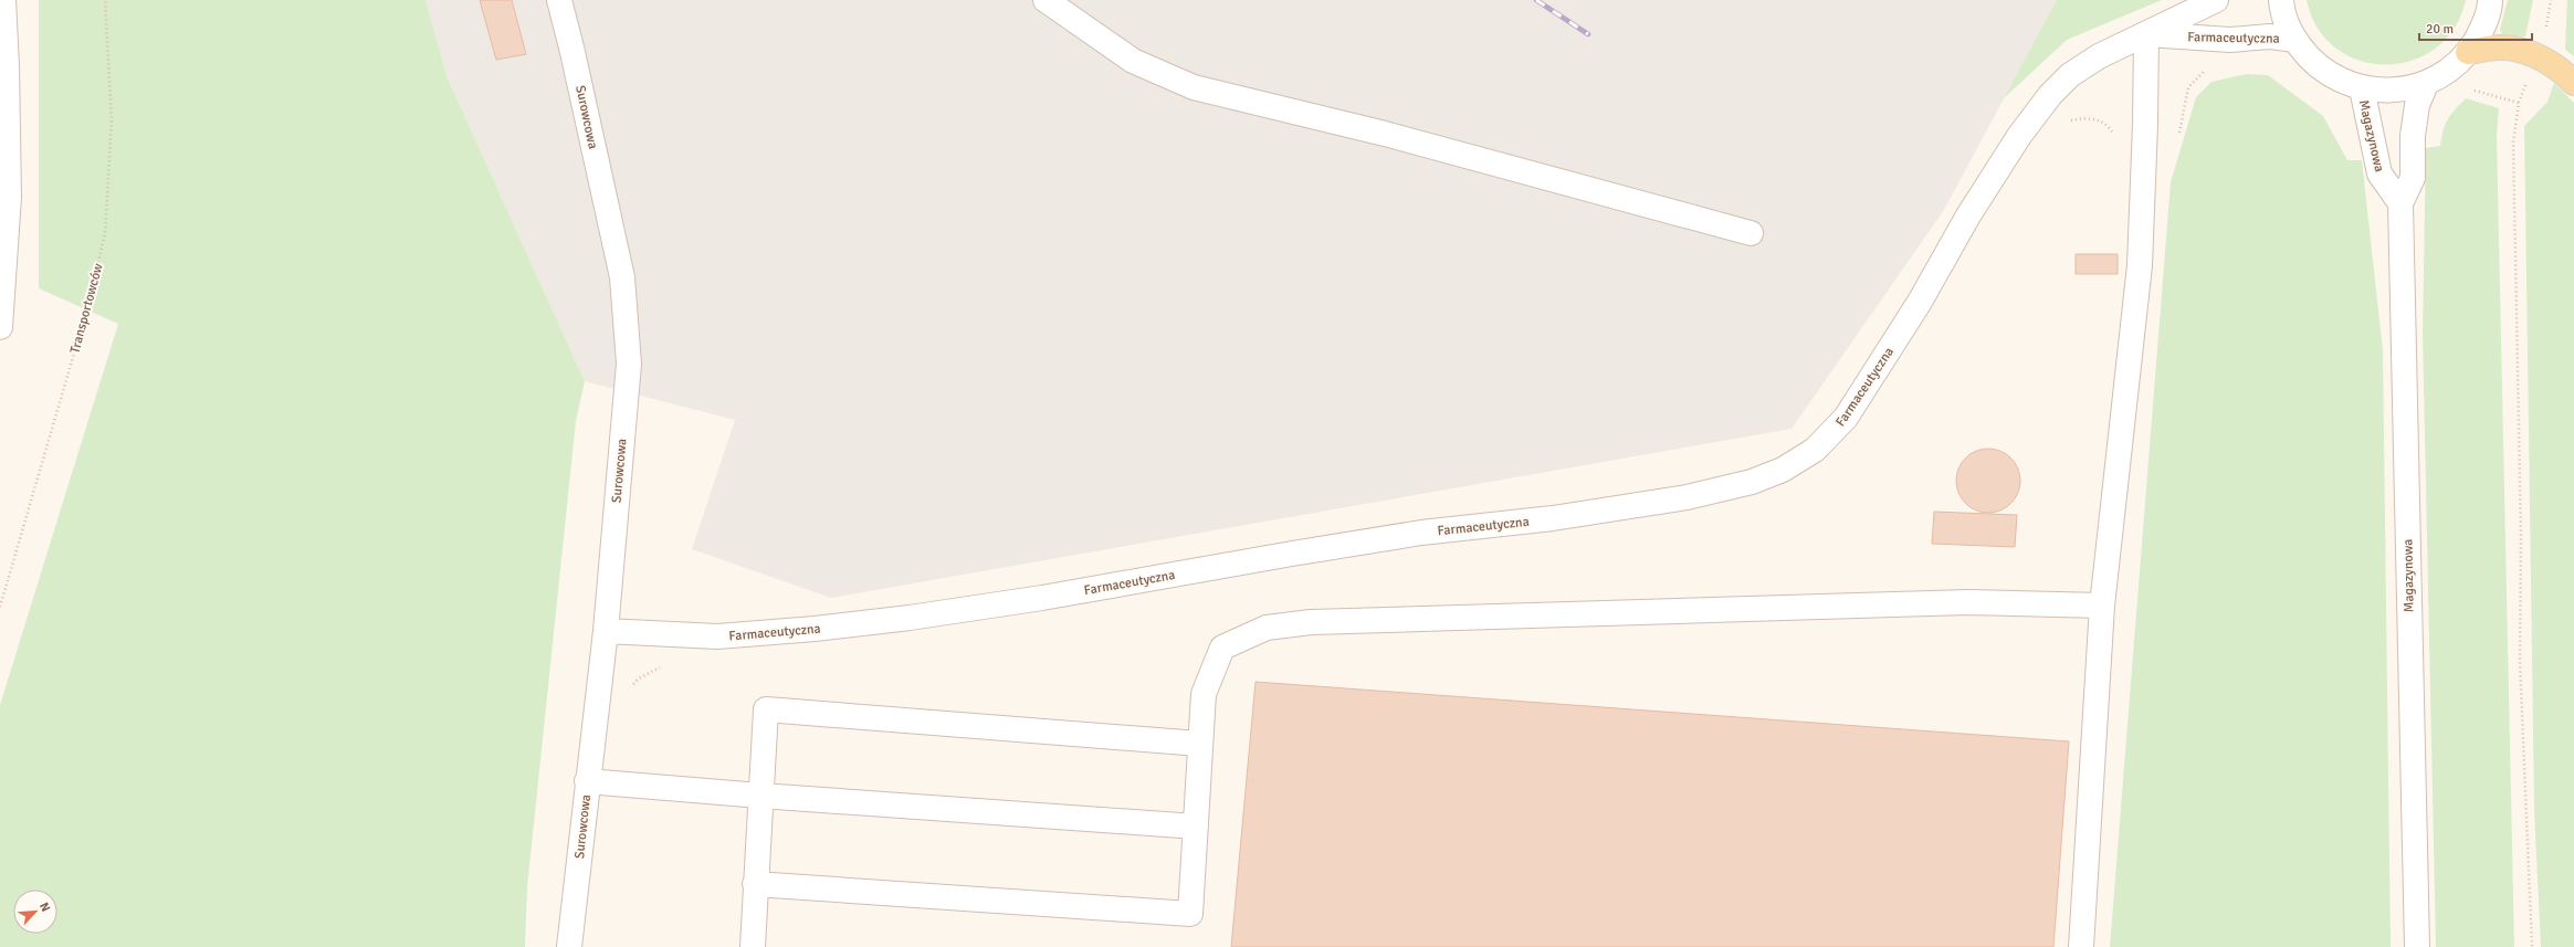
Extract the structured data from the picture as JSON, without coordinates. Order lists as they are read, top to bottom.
{
  "streets": {
    "street": ["Farmaceutyczna", "Surowcowa", "Magazynowa"],
    "path": ["Transportowców"]
  },
  "crossings": [
    ["Farmaceutyczna", "Surowcowa"]
  ],
  "scale_bar": "20 m",
  "north": "top right"
}
